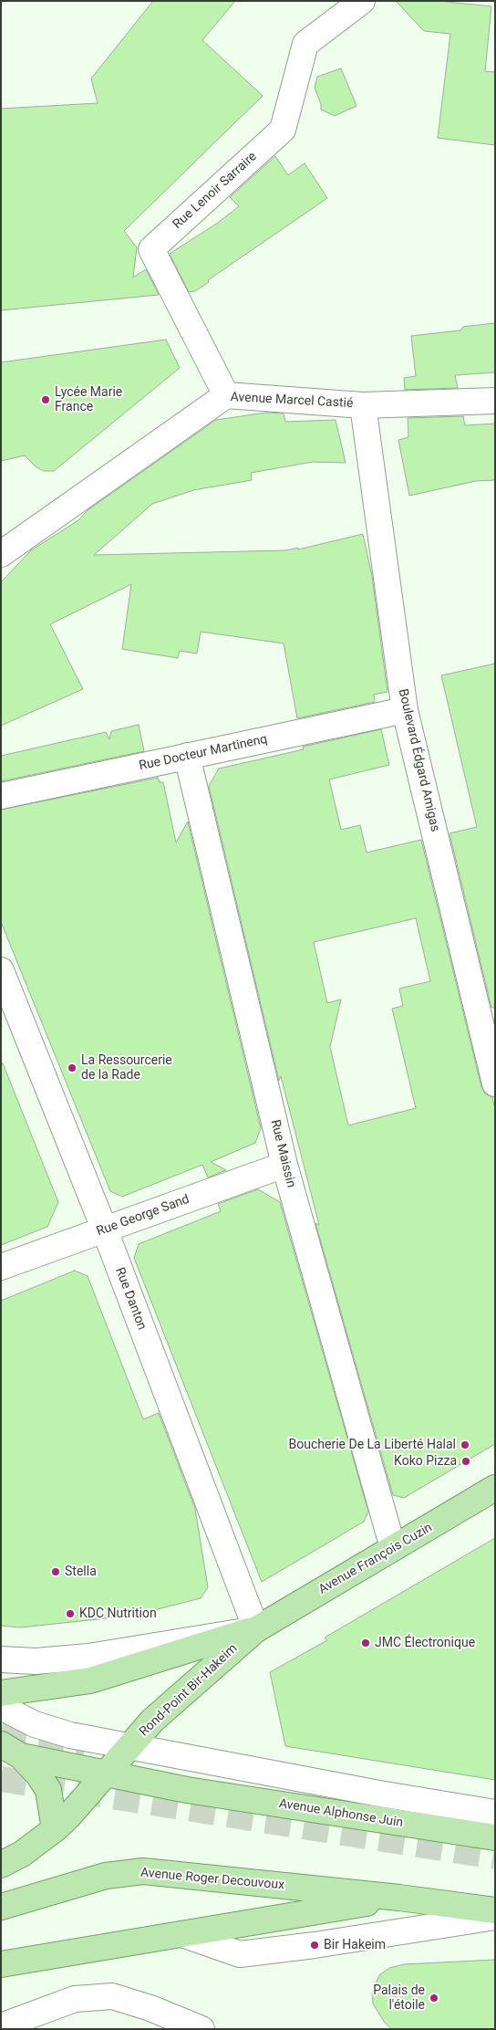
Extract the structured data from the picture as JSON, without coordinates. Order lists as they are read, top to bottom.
{
  "streets": {
    "main road": [
      "Avenue François Cuzin",
      "Rond-Point Bir-Hakeim",
      "Avenue Alphonse Juin",
      "Avenue Roger Decouvoux"
    ],
    "street": [
      "Rue Lenoir Sarraire",
      "Avenue Marcel Castié",
      "Rue Docteur Martinenq",
      "Boulevard Édgard Amigas",
      "Rue Maissin",
      "Rue George Sand",
      "Rue Danton"
    ]
  },
  "crossings": [
    ["Rue Lenoir Sarraire", "Avenue Marcel Castié"],
    ["Avenue Marcel Castié", "Boulevard Édgard Amigas"],
    ["Rue Docteur Martinenq", "Boulevard Édgard Amigas"],
    ["Rue Docteur Martinenq", "Rue Maissin"],
    ["Rue Maissin", "Rue George Sand"],
    ["Rue Maissin", "Avenue François Cuzin"],
    ["Rue George Sand", "Rue Danton"],
    ["Rue Danton", "Avenue François Cuzin"],
    ["Rue Danton", "Rond-Point Bir-Hakeim"],
    ["Avenue François Cuzin", "Rond-Point Bir-Hakeim"],
    ["Rond-Point Bir-Hakeim", "Avenue Alphonse Juin"]
  ],
  "places": [
    "Lycée Marie France",
    "La Ressourcerie de la Rade",
    "Boucherie De La Liberté Halal",
    "Koko Pizza",
    "Stella",
    "KDC Nutrition",
    "JMC Électronique",
    "Bir Hakeim",
    "Palais de l'étoile"
  ]
}
